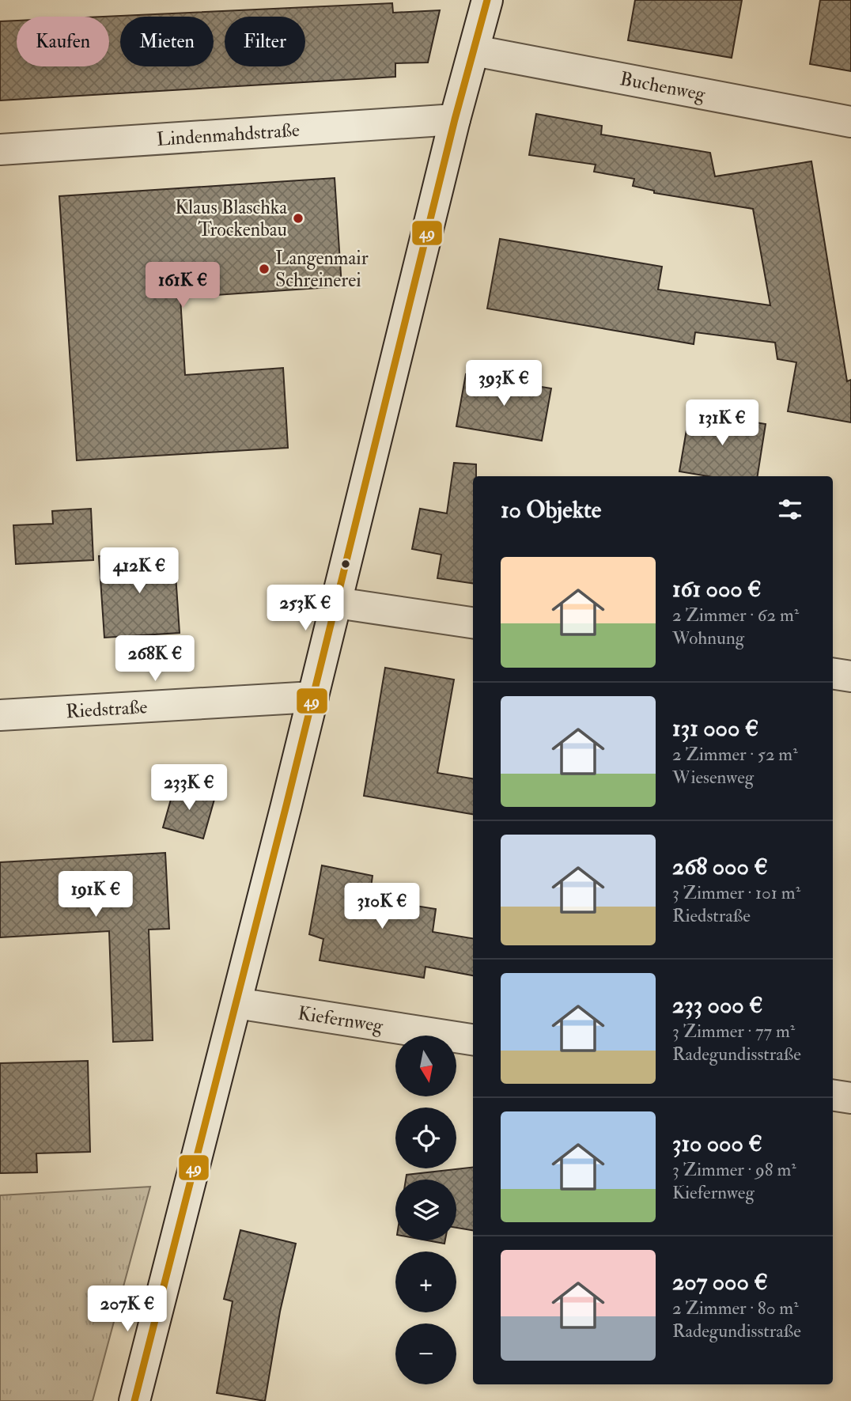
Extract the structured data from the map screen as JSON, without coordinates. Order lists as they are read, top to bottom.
{
  "streets": {
    "street": [
      "Buchenweg",
      "Lindenmahdstraße",
      "Riedstraße",
      "Kiefernweg"
    ]
  },
  "places": ["Klaus Blaschka Trockenbau", "Langenmair Schreinerei"],
  "lines": ["transit line 49"],
  "north": "bottom",
  "page": {
    "chip": ["Kaufen", "Mieten", "Filter"],
    "price": [
      "161K €",
      "393K €",
      "131K €",
      "412K €",
      "253K €",
      "268K €",
      "233K €",
      "191K €",
      "310K €",
      "207K €"
    ],
    "heading": "10 Objekte",
    "list": [
      {
        "name": "161 000 €",
        "note": "2 Zimmer · 62 m² · Wohnung"
      },
      {
        "name": "131 000 €",
        "note": "2 Zimmer · 52 m² · Wiesenweg"
      },
      {
        "name": "268 000 €",
        "note": "3 Zimmer · 101 m² · Riedstraße"
      },
      {
        "name": "233 000 €",
        "note": "3 Zimmer · 77 m² · Radegundisstraße"
      },
      {
        "name": "310 000 €",
        "note": "3 Zimmer · 98 m² · Kiefernweg"
      },
      {
        "name": "207 000 €",
        "note": "2 Zimmer · 80 m² · Radegundisstraße"
      }
    ],
    "map_buttons": ["+", "−"]
  }
}
